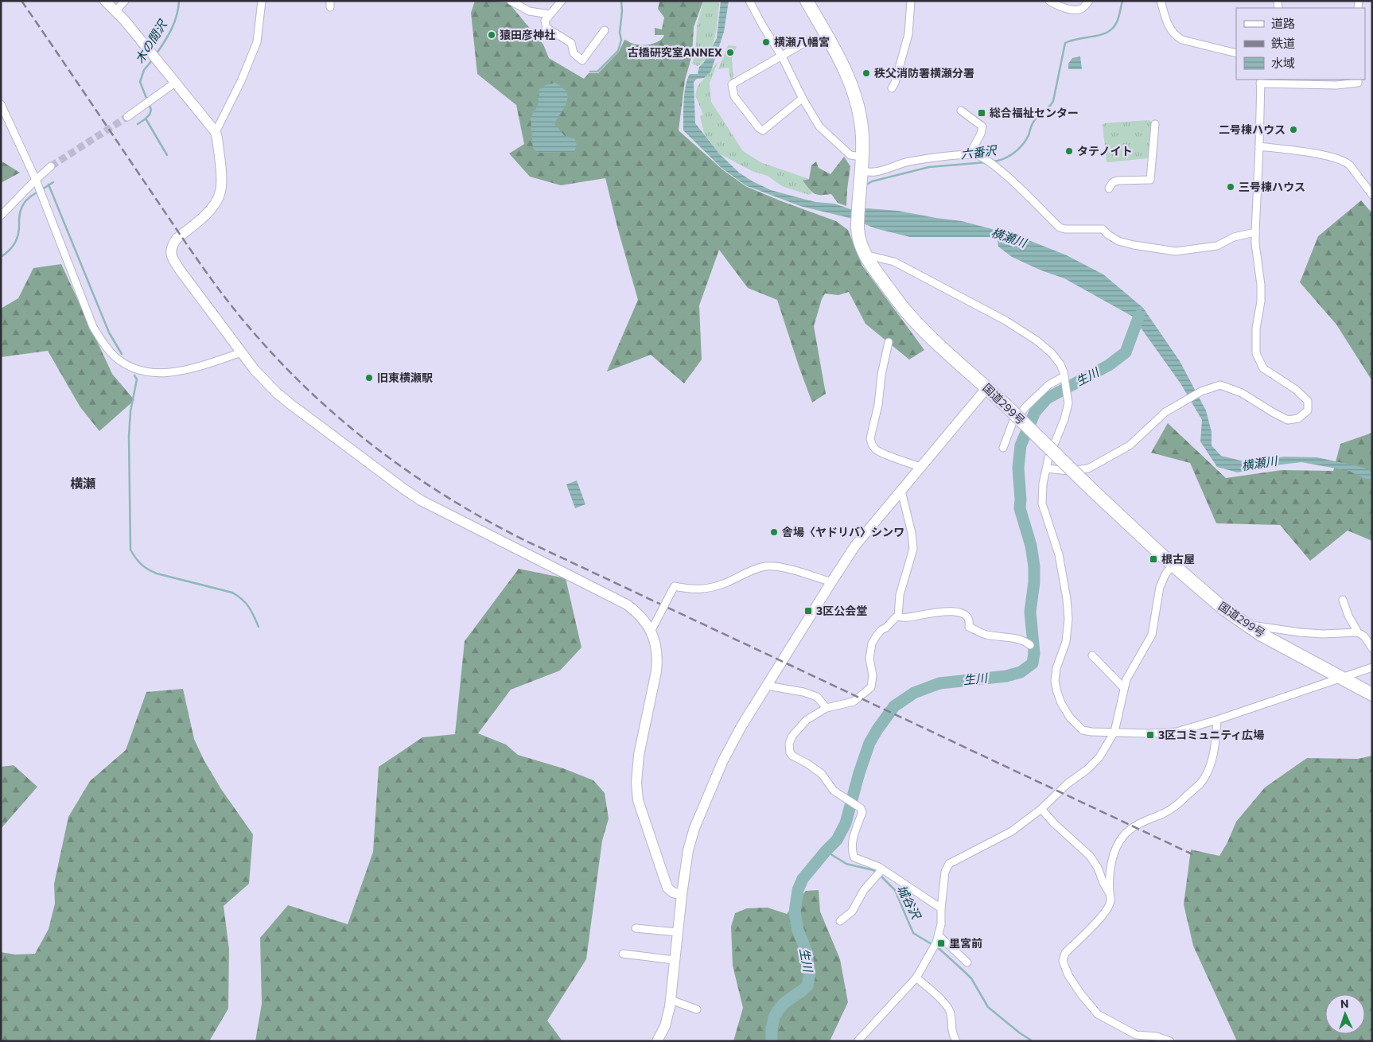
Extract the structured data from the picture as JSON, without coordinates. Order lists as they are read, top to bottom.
{
  "streets": {
    "highway": ["国道299号"]
  },
  "districts": ["横瀬"],
  "water": [
    "木の間沢",
    "六番沢",
    "横瀬川",
    "生川",
    "城谷沢"
  ],
  "places": {
    "other": [
      "猿田彦神社",
      "横瀬八幡宮",
      "古橋研究室ANNEX",
      "秩父消防署横瀬分署",
      "二号棟ハウス",
      "タテノイト",
      "三号棟ハウス",
      "旧東横瀬駅",
      "舎場〈ヤドリバ〉シンワ"
    ],
    "transit": [
      "総合福祉センター",
      "根古屋",
      "3区公会堂",
      "3区コミュニティ広場",
      "里宮前"
    ]
  },
  "legend": ["道路", "鉄道", "水域"],
  "north": "top"
}
